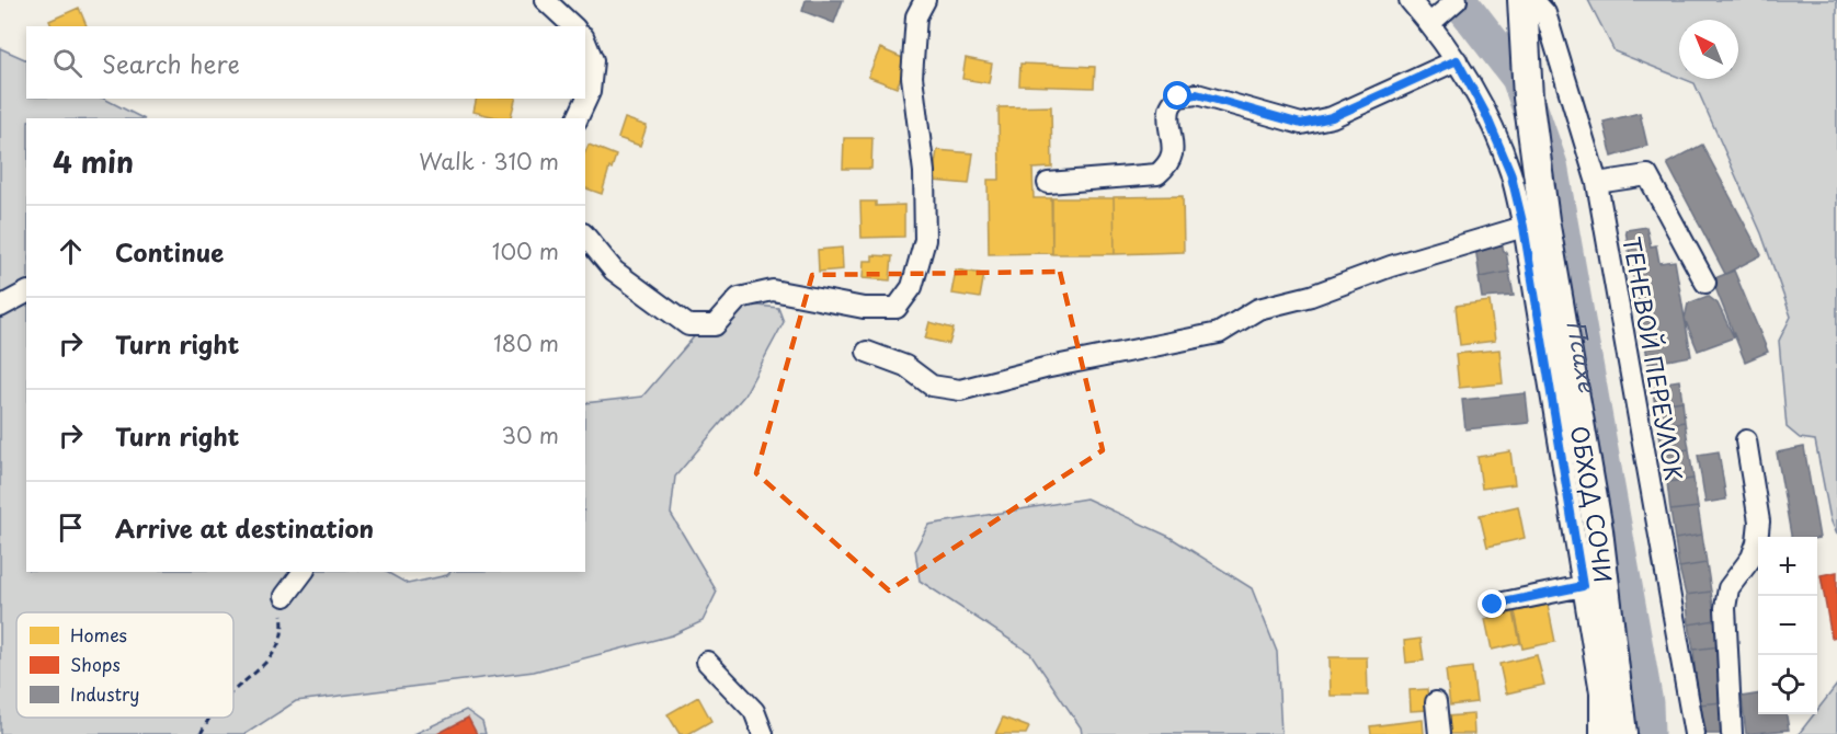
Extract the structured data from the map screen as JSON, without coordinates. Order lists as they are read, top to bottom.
{
  "streets": {
    "highway": ["ОБХОД СОЧИ"],
    "street": ["ТЕНЕВОЙ ПЕРЕУЛОК"]
  },
  "water": ["Псахе"],
  "legend": ["Homes", "Shops", "Industry"],
  "north": "top left",
  "page": {
    "search": "Search here",
    "heading": ["4 min", "Walk · 310 m"],
    "list": [
      ["Continue", "100 m"],
      ["Turn right", "180 m"],
      ["Turn right", "30 m"],
      "Arrive at destination"
    ],
    "map_buttons": ["+", "−"]
  }
}
